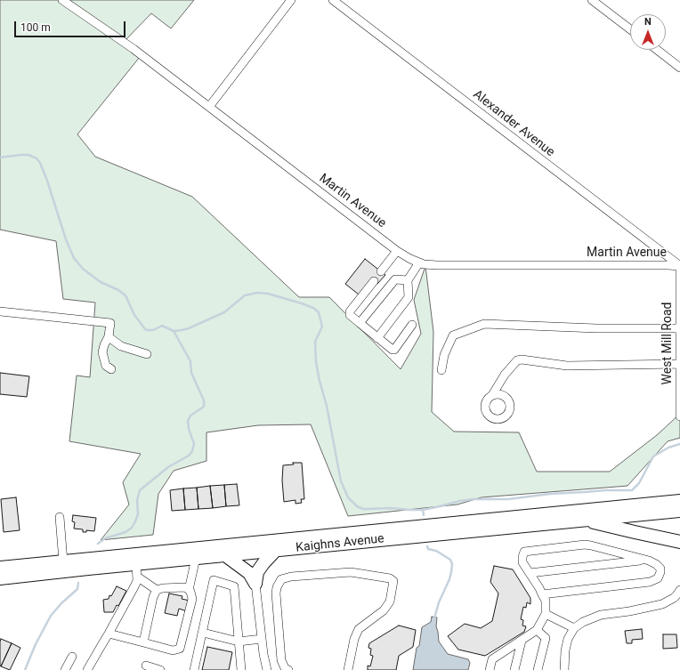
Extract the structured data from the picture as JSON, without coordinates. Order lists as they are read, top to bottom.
{
  "streets": {
    "highway": ["Kaighns Avenue"],
    "street": ["Alexander Avenue", "Martin Avenue", "West Mill Road"]
  },
  "crossings": [
    ["Alexander Avenue", "Martin Avenue"]
  ],
  "scale_bar": "100 m",
  "north": "top"
}
